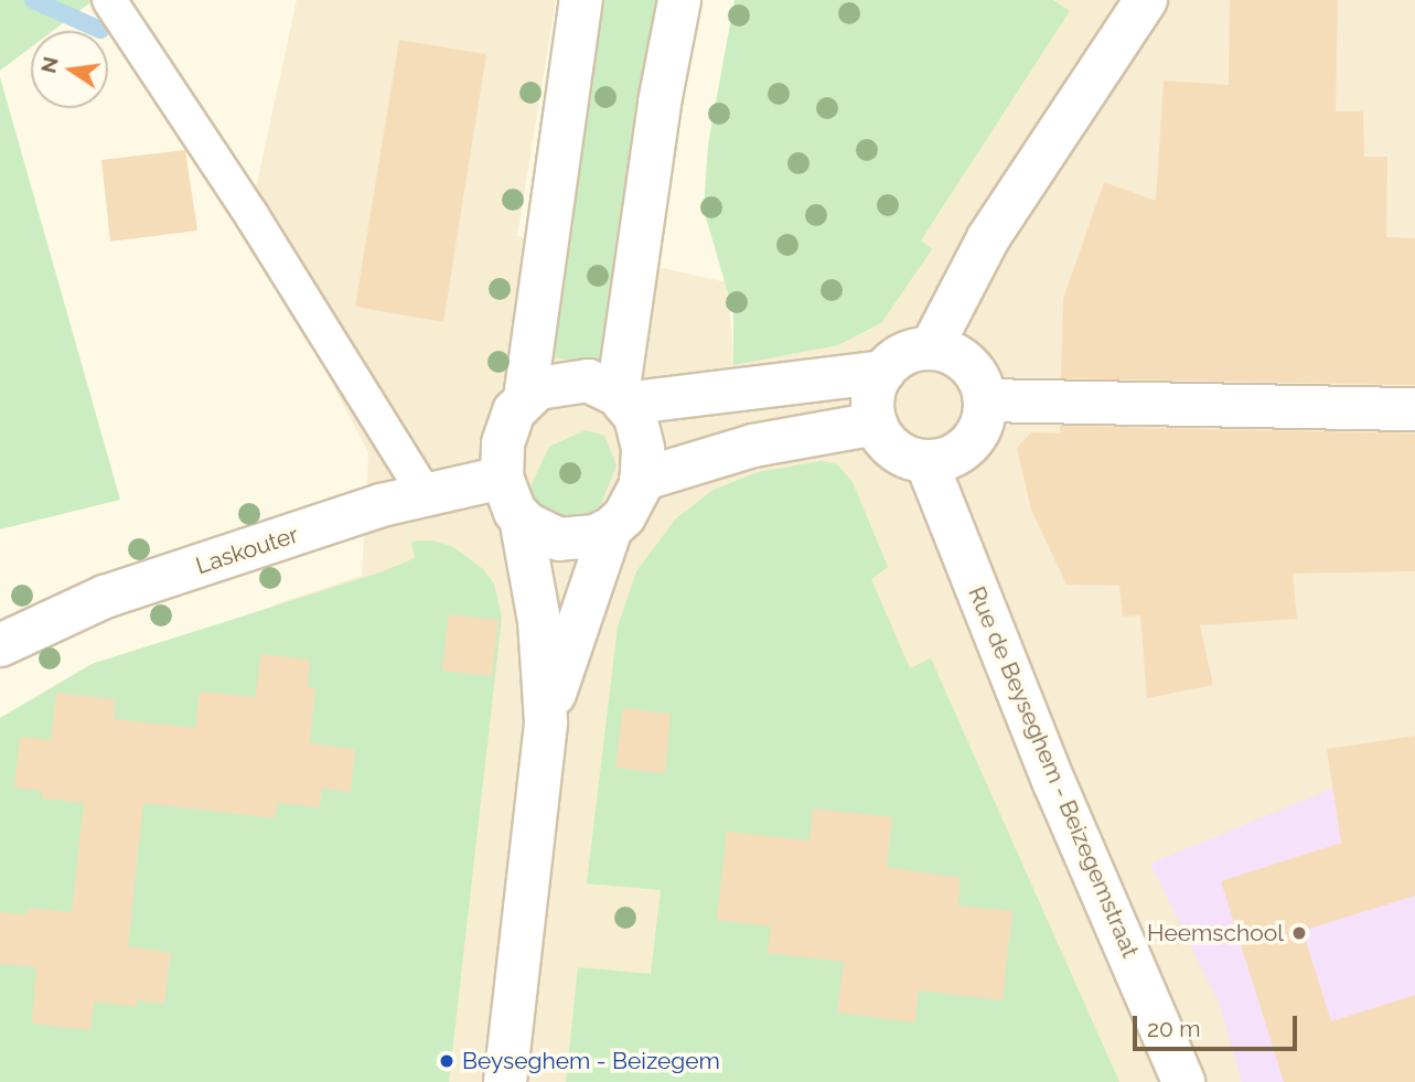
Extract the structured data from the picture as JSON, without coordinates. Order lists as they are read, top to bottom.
{
  "streets": {
    "street": ["Laskouter", "Rue de Beyseghem - Beizegemstraat"]
  },
  "places": ["Heemschool", "Beyseghem - Beizegem"],
  "scale_bar": "20 m",
  "north": "left"
}
